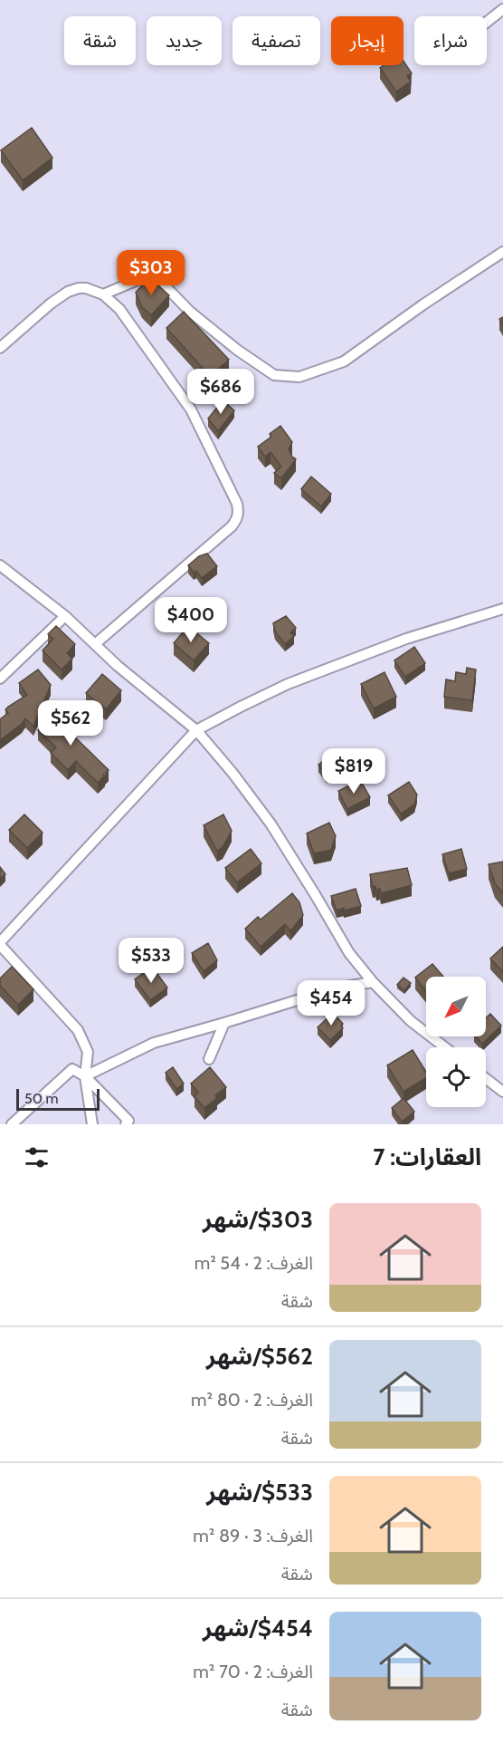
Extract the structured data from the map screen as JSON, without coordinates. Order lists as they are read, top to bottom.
{
  "scale_bar": "50 m",
  "north": "bottom left",
  "page": {
    "chip": [
      "شراء",
      "إيجار",
      "تصفية",
      "جديد",
      "شقة"
    ],
    "price": [
      "$303",
      "$686",
      "$400",
      "$562",
      "$819",
      "$533",
      "$454"
    ],
    "scale": "50 m",
    "heading": "العقارات: 7",
    "list": [
      {
        "name": "$303/شهر",
        "note": "الغرف: 2 · 54 m² · شقة"
      },
      {
        "name": "$562/شهر",
        "note": "الغرف: 2 · 80 m² · شقة"
      },
      {
        "name": "$533/شهر",
        "note": "الغرف: 3 · 89 m² · شقة"
      },
      {
        "name": "$454/شهر",
        "note": "الغرف: 2 · 70 m² · شقة"
      }
    ]
  }
}
